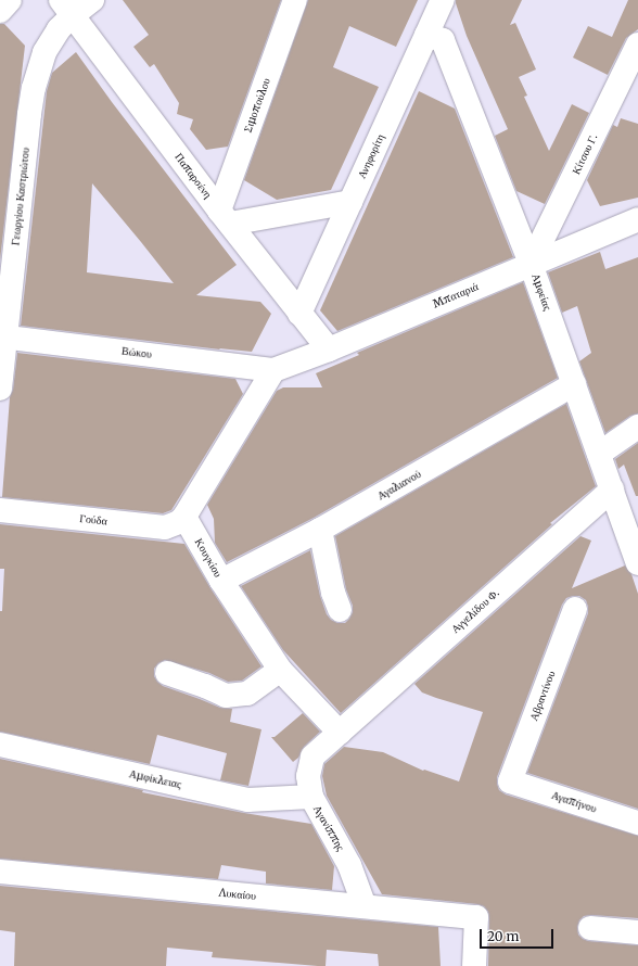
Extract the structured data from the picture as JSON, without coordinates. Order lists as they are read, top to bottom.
{
  "streets": {
    "street": [
      "Σιμοπούλου",
      "Κίτσου Γ.",
      "Ανηφορίτη",
      "Παπαρσένη",
      "Γεωργίου Καστριώτου",
      "Αμφείας",
      "Μπαταριά",
      "Βώκου",
      "Αγαλιανού",
      "Γούδα",
      "Κουγκίου",
      "Αγγελίδου Φ.",
      "Αβραντίνου",
      "Αμφίκλειας",
      "Αγαπήνου",
      "Αγανίππης",
      "Λυκαίου"
    ]
  },
  "crossings": [
    ["Σιμοπούλου", "Παπαρσένη"],
    ["Κίτσου Γ.", "Αμφείας"],
    ["Κίτσου Γ.", "Μπαταριά"],
    ["Ανηφορίτη", "Παπαρσένη"],
    ["Ανηφορίτη", "Αμφείας"],
    ["Παπαρσένη", "Γεωργίου Καστριώτου"],
    ["Παπαρσένη", "Μπαταριά"],
    ["Γεωργίου Καστριώτου", "Βώκου"],
    ["Αμφείας", "Μπαταριά"],
    ["Αμφείας", "Αγαλιανού"],
    ["Αμφείας", "Αγγελίδου Φ."],
    ["Μπαταριά", "Βώκου"],
    ["Αγαλιανού", "Κουγκίου"],
    ["Γούδα", "Κουγκίου"],
    ["Κουγκίου", "Αγγελίδου Φ."],
    ["Κουγκίου", "Αγανίππης"],
    ["Αγγελίδου Φ.", "Αγανίππης"],
    ["Αβραντίνου", "Αγαπήνου"],
    ["Αμφίκλειας", "Αγανίππης"],
    ["Αγανίππης", "Λυκαίου"]
  ],
  "scale_bar": "20 m"
}
